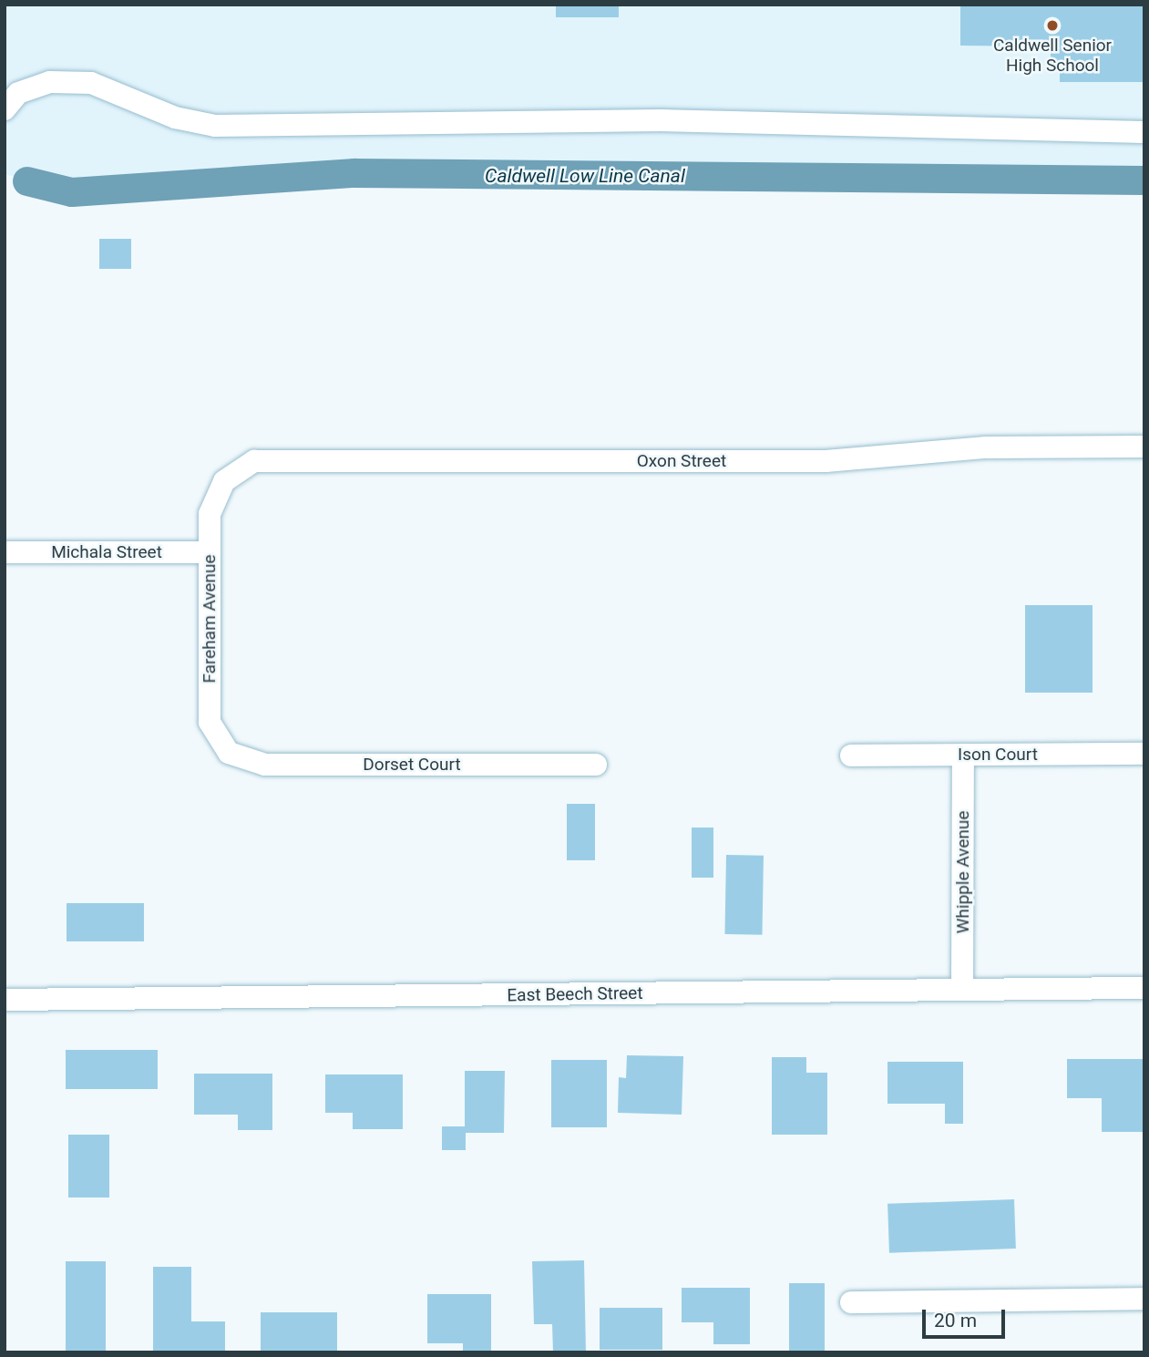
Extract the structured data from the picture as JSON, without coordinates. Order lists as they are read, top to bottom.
{
  "streets": {
    "street": [
      "Oxon Street",
      "Michala Street",
      "Fareham Avenue",
      "Ison Court",
      "Dorset Court",
      "Whipple Avenue",
      "East Beech Street"
    ]
  },
  "crossings": [
    ["Oxon Street", "Fareham Avenue"],
    ["Michala Street", "Fareham Avenue"],
    ["Fareham Avenue", "Dorset Court"],
    ["Ison Court", "Whipple Avenue"],
    ["Whipple Avenue", "East Beech Street"]
  ],
  "water": ["Caldwell Low Line Canal"],
  "places": ["Caldwell Senior High School"],
  "scale_bar": "20 m"
}
